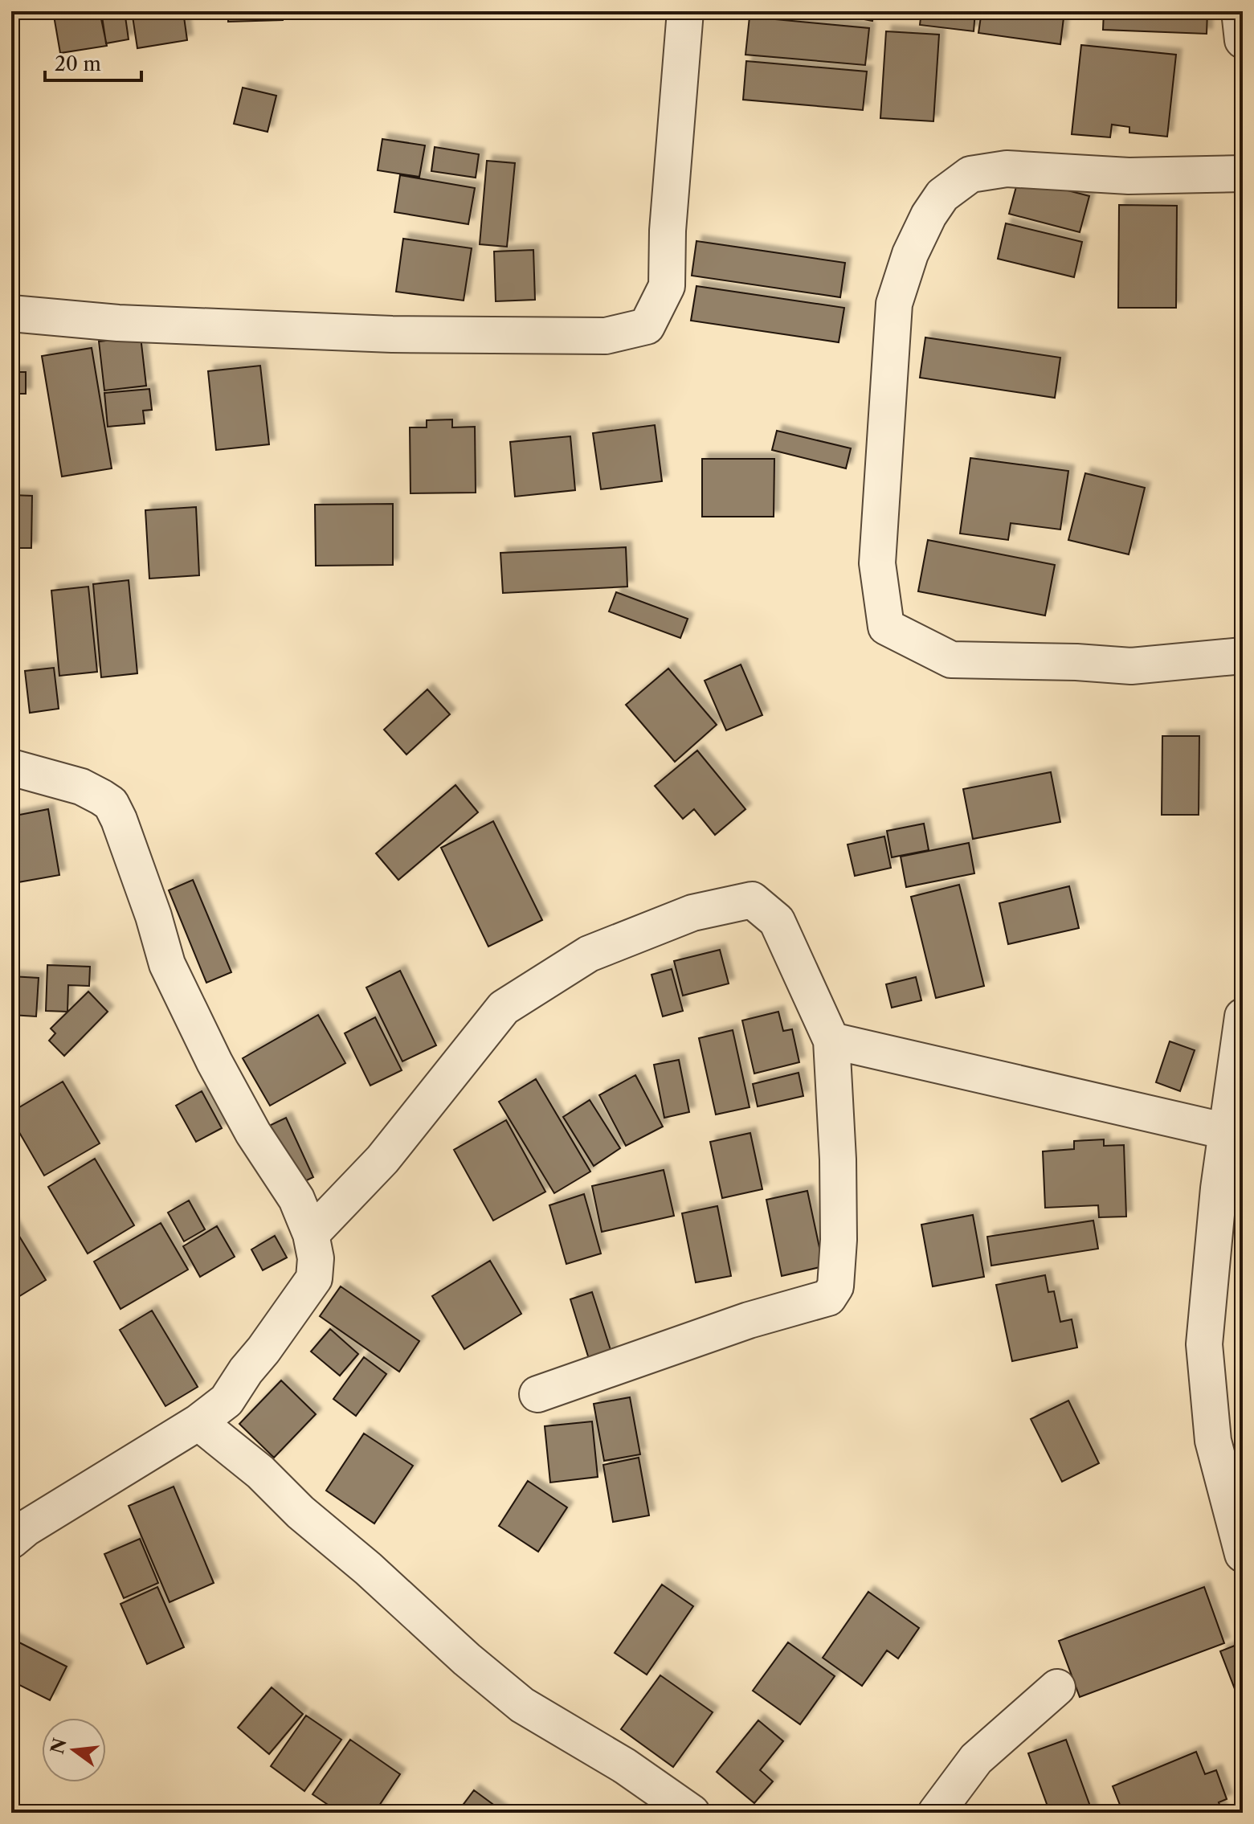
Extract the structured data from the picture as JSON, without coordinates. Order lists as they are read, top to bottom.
{
  "scale_bar": "20 m",
  "north": "left"
}
